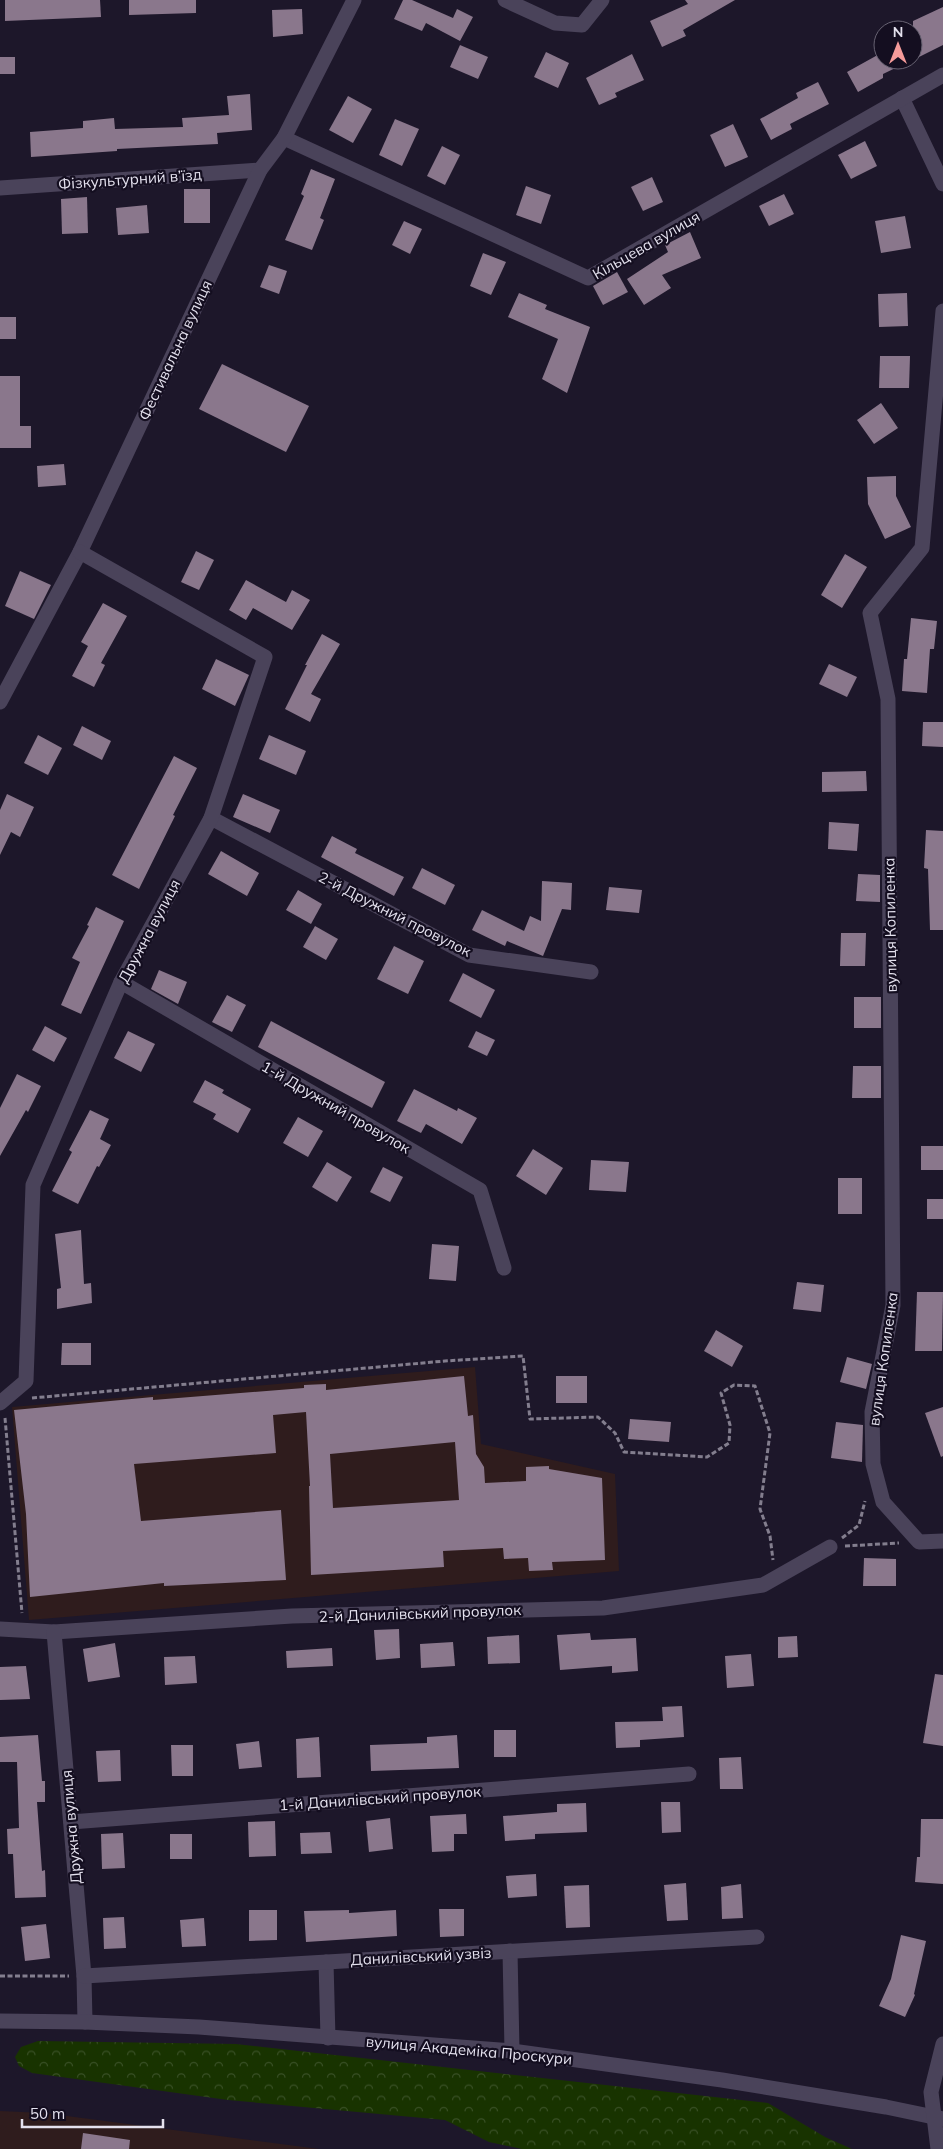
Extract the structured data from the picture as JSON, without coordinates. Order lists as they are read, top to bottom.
{
  "streets": {
    "street": [
      "Фізкультурний в’їзд",
      "Кільцева вулиця",
      "Фестивальна вулиця",
      "2-й Дружний провулок",
      "вулиця Копиленка",
      "Дружна вулиця",
      "1-й Дружний провулок",
      "2-й Данилівський провулок",
      "1-й Данилівський провулок",
      "Данилівський узвіз",
      "вулиця Академіка Проскури"
    ]
  },
  "crossings": [
    ["Фізкультурний в’їзд", "Фестивальна вулиця"],
    ["Кільцева вулиця", "Фестивальна вулиця"],
    ["Фестивальна вулиця", "Дружна вулиця"],
    ["2-й Дружний провулок", "Дружна вулиця"],
    ["Дружна вулиця", "1-й Дружний провулок"],
    ["Дружна вулиця", "2-й Данилівський провулок"],
    ["Дружна вулиця", "1-й Данилівський провулок"],
    ["Дружна вулиця", "Данилівський узвіз"],
    ["Дружна вулиця", "вулиця Академіка Проскури"]
  ],
  "scale_bar": "50 m",
  "north": "top"
}
